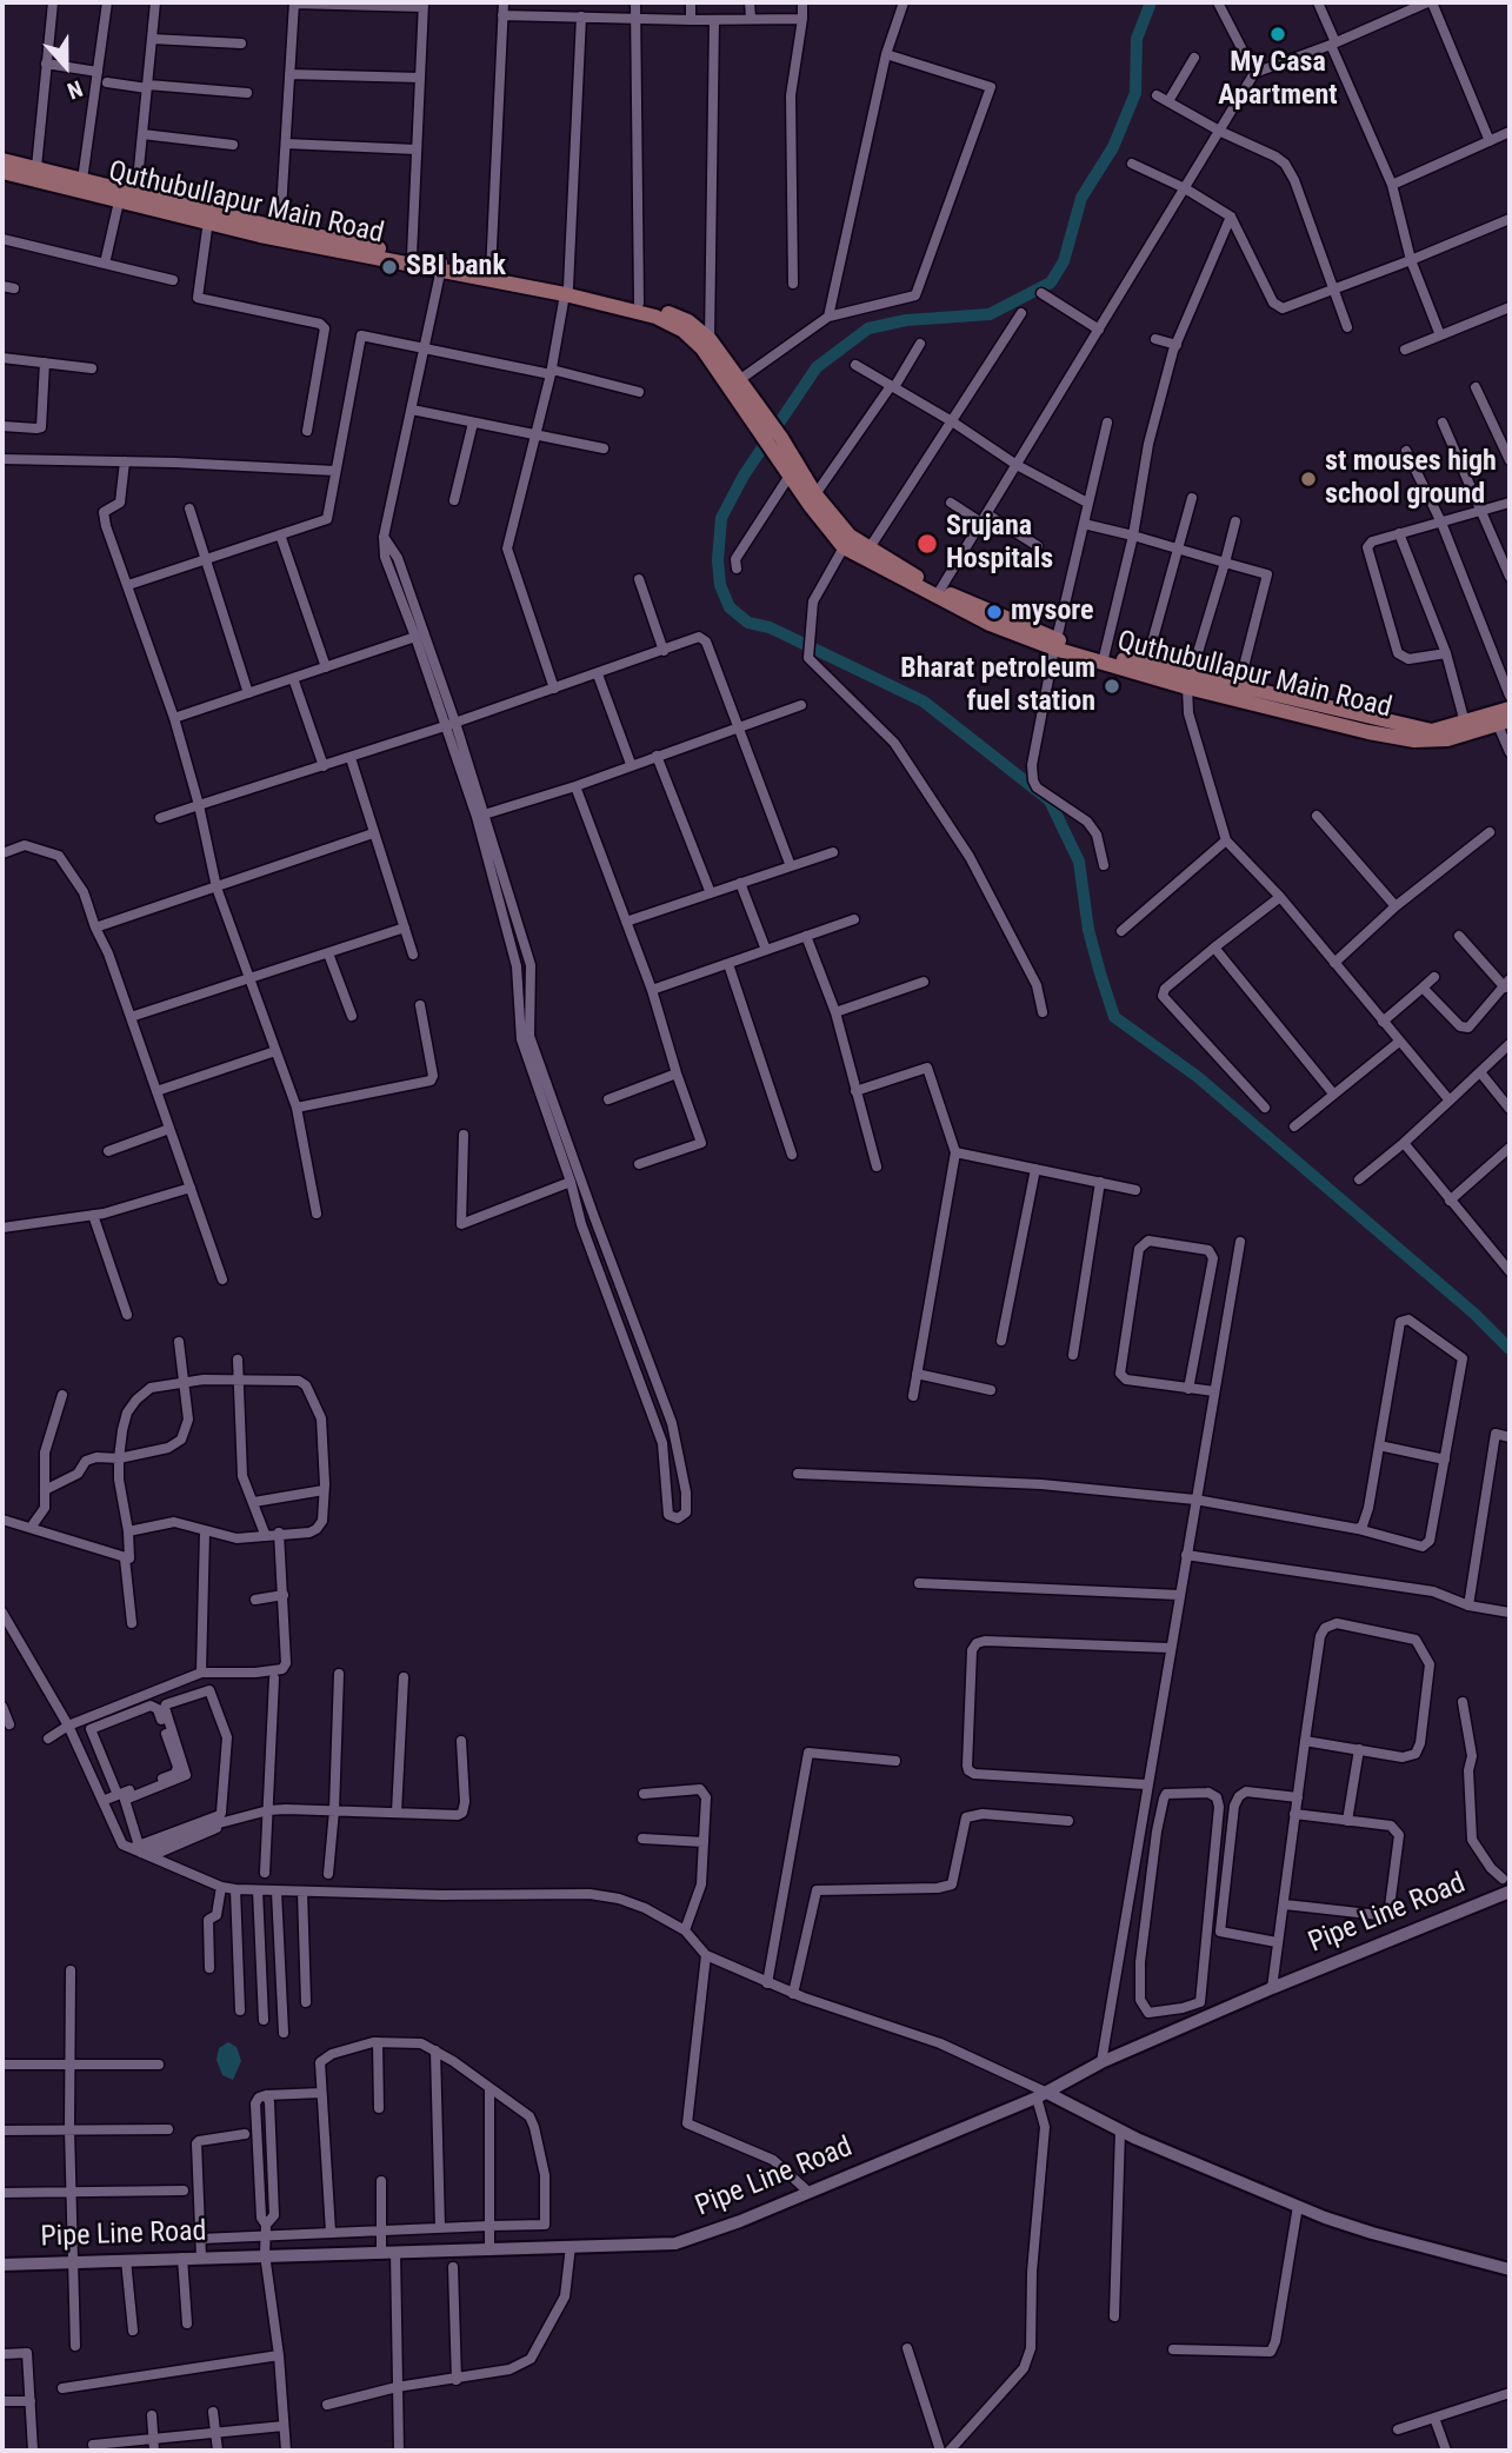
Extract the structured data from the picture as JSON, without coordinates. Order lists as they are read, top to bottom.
{
  "streets": {
    "main road": ["Quthubullapur Main Road"],
    "street": ["Pipe Line Road"]
  },
  "places": [
    "My Casa Apartment",
    "SBI bank",
    "st mouses high school ground",
    "Srujana Hospitals",
    "mysore",
    "Bharat petroleum fuel station"
  ],
  "north": "bottom"
}
